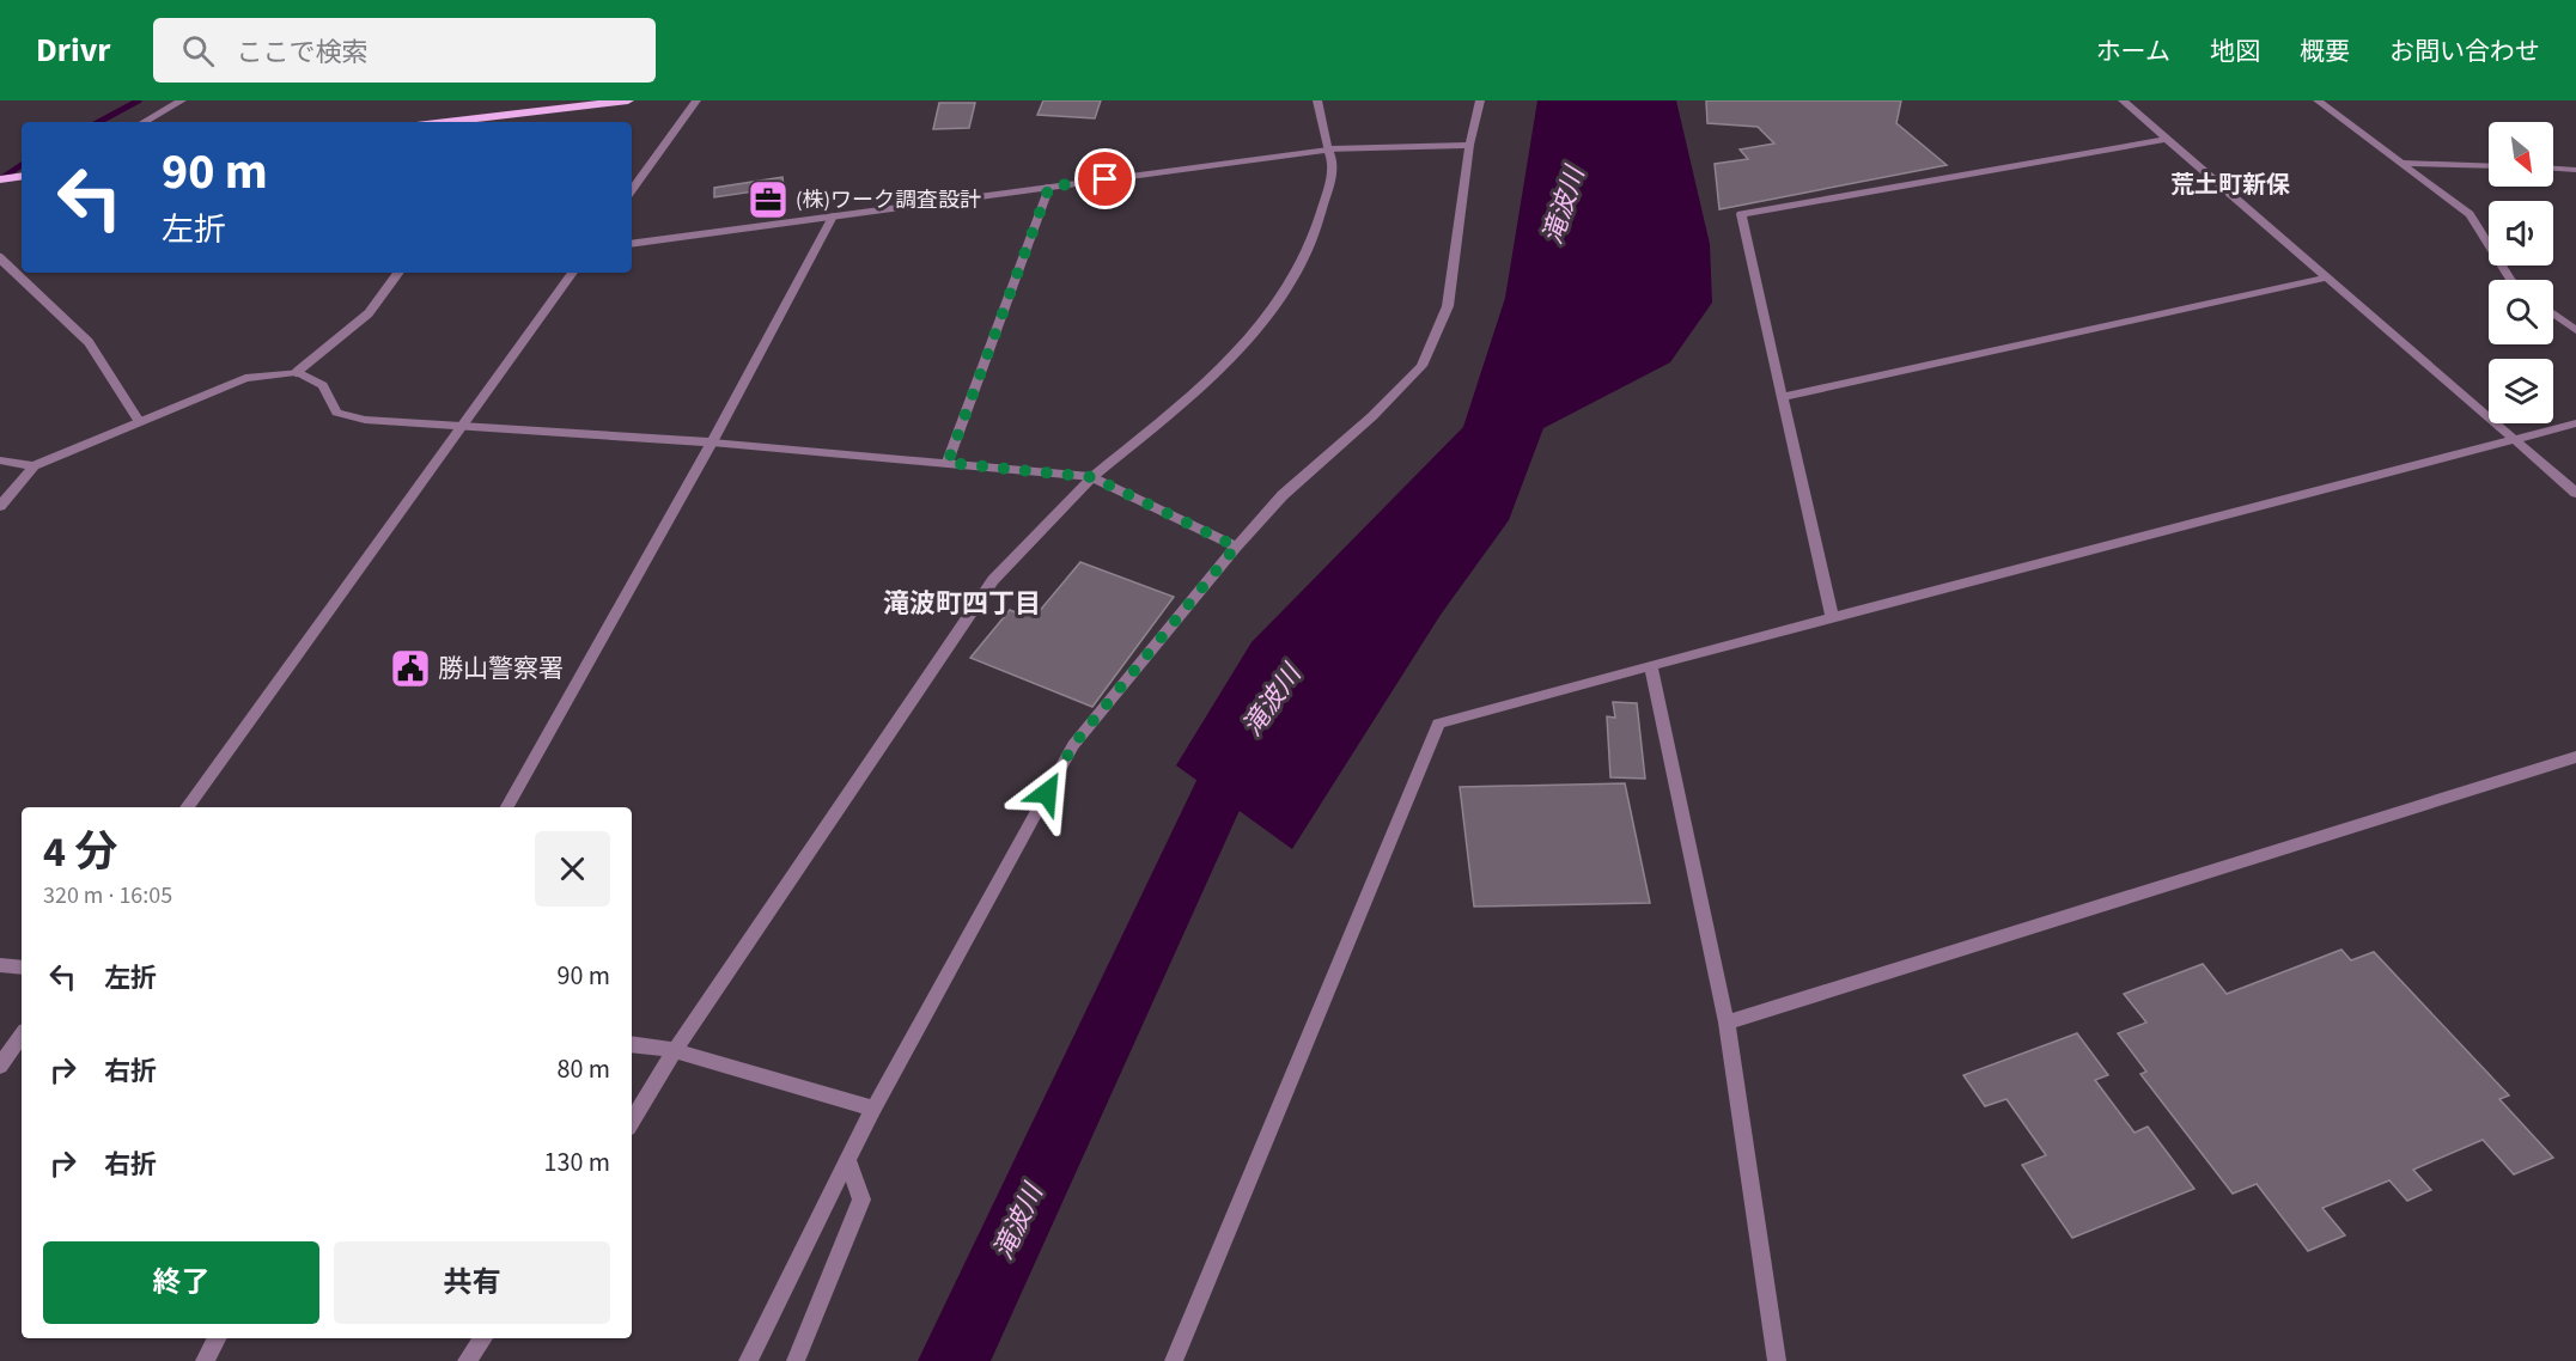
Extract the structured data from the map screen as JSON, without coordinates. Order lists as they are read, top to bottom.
{
  "districts": ["荒土町新保", "滝波町四丁目"],
  "water": ["滝波川"],
  "places": {
    "office": ["(株)ワーク調査設計"],
    "public building": ["勝山警察署"]
  },
  "north": "bottom right",
  "page": {
    "header": "Drivr",
    "search": "ここで検索",
    "nav": [
      "ホーム",
      "地図",
      "概要",
      "お問い合わせ"
    ],
    "turn": ["90 m", "左折"],
    "heading": ["4 分", "320 m · 16:05"],
    "list": [
      {
        "name": "左折",
        "value": "90 m"
      },
      {
        "name": "右折",
        "value": "80 m"
      },
      {
        "name": "右折",
        "value": "130 m"
      }
    ],
    "buttons": ["終了", "共有"]
  }
}
